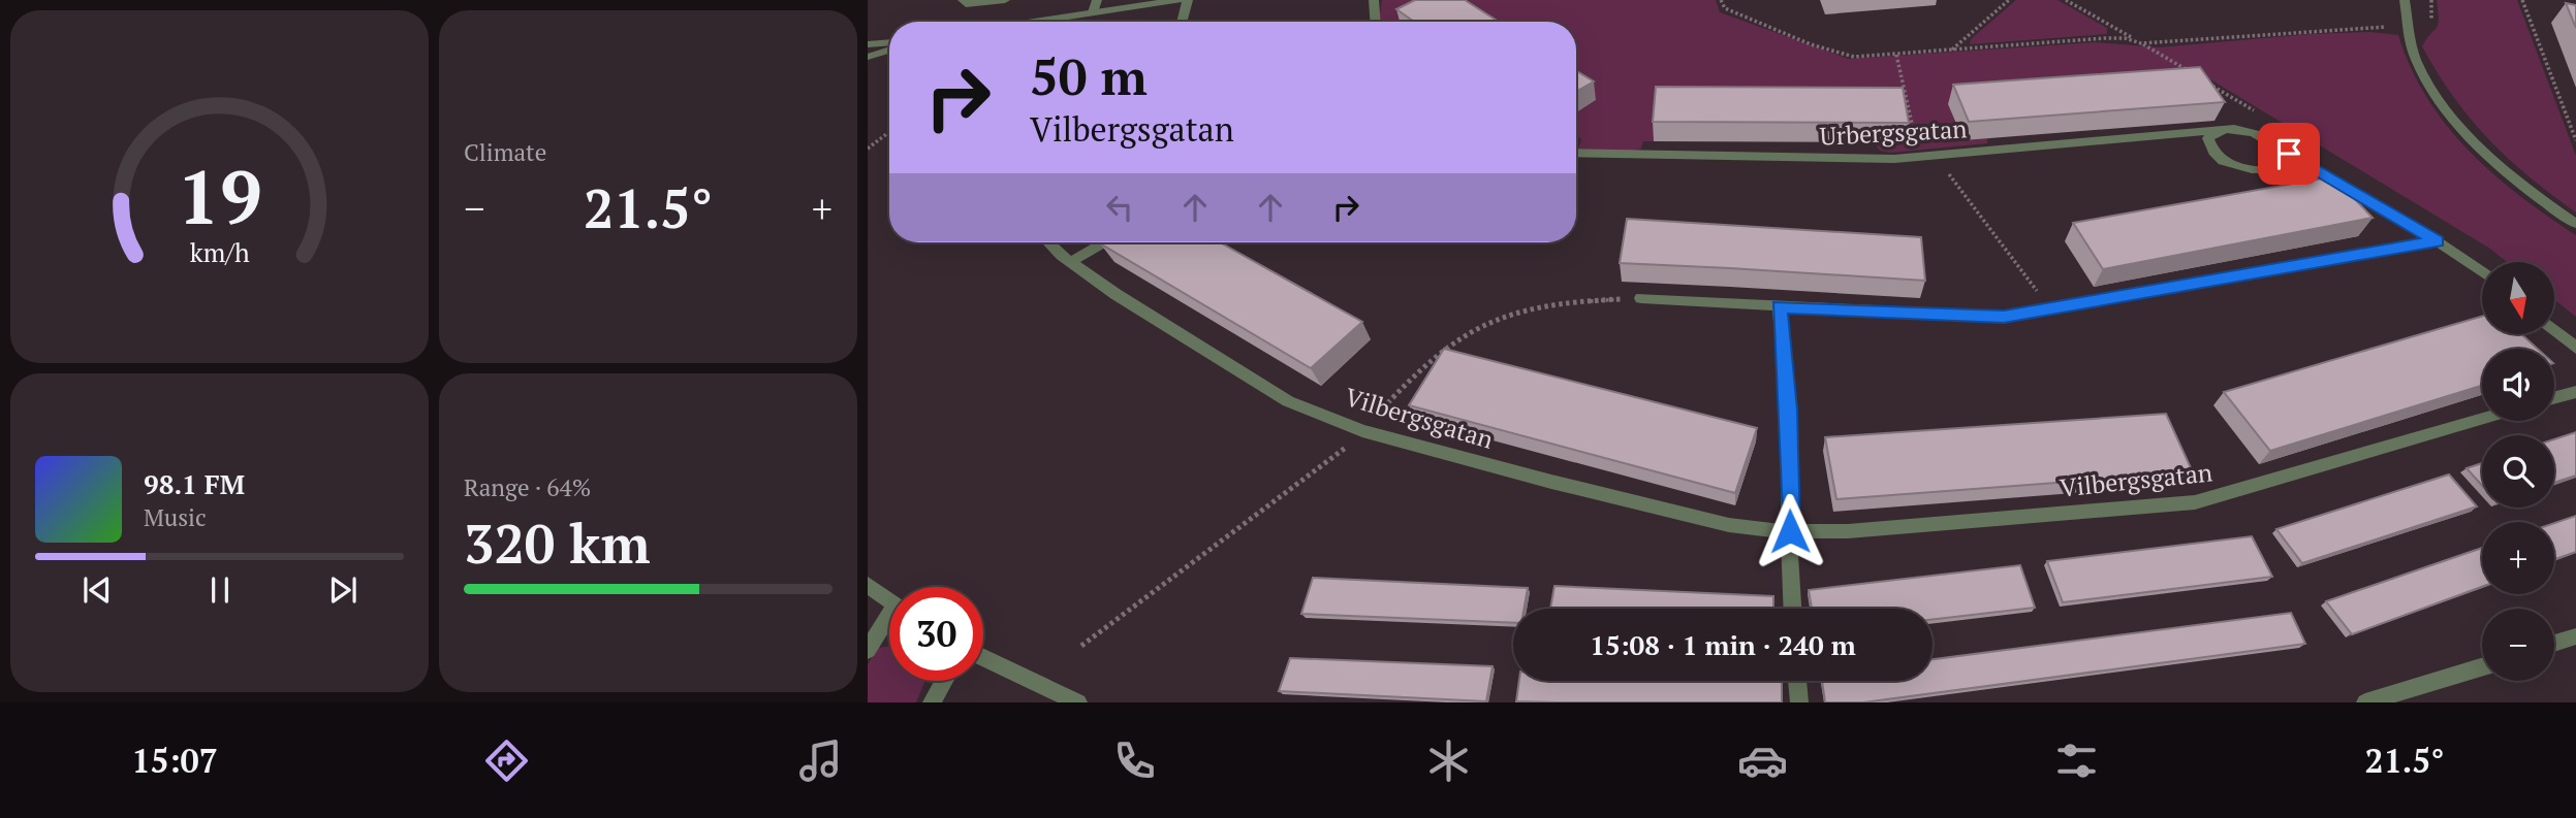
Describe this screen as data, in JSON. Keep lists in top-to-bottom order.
{
  "streets": {
    "street": ["Urbergsgatan", "Vilbergsgatan"]
  },
  "north": "bottom",
  "page": {
    "tile": [
      "Climate",
      ["Range · 64%", "320 km"]
    ],
    "turn": ["50 m", "Vilbergsgatan"],
    "heat": ["−", "21.5°", "+"],
    "map_buttons": ["+", "−"],
    "song": ["98.1 FM", "Music"],
    "limit": "30",
    "trip": "15:08 · 1 min · 240 m",
    "tabs": ["15:07", "21.5°"],
    "gauge": ["19", "km/h"]
  }
}
